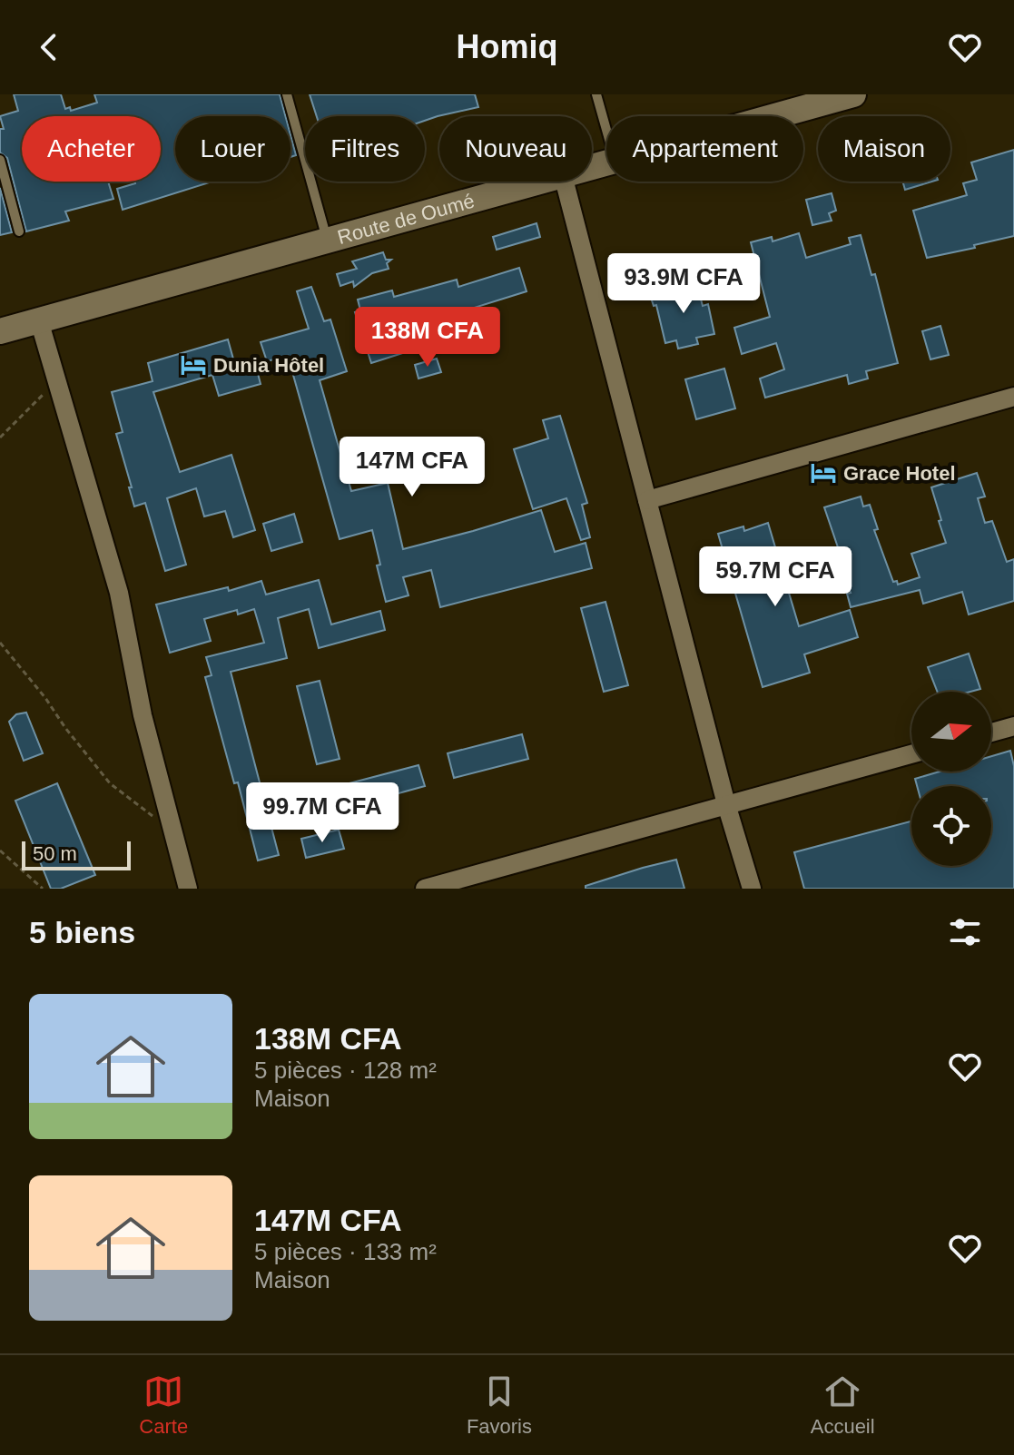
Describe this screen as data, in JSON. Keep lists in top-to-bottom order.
{
  "streets": {
    "street": ["Route de Oumé"]
  },
  "places": {
    "hotel": ["Dunia Hôtel", "Grace Hotel"]
  },
  "scale_bar": "50 m",
  "north": "right",
  "page": {
    "header": "Homiq",
    "chip": [
      "Acheter",
      "Louer",
      "Filtres",
      "Nouveau",
      "Appartement",
      "Maison"
    ],
    "price": [
      "93.9M CFA",
      "138M CFA",
      "147M CFA",
      "59.7M CFA",
      "99.7M CFA"
    ],
    "scale": "50 m",
    "heading": "5 biens",
    "list": [
      {
        "name": "138M CFA",
        "note": "5 pièces · 128 m² · Maison"
      },
      {
        "name": "147M CFA",
        "note": "5 pièces · 133 m² · Maison"
      }
    ],
    "tabs": ["Carte", "Favoris", "Accueil"]
  }
}
